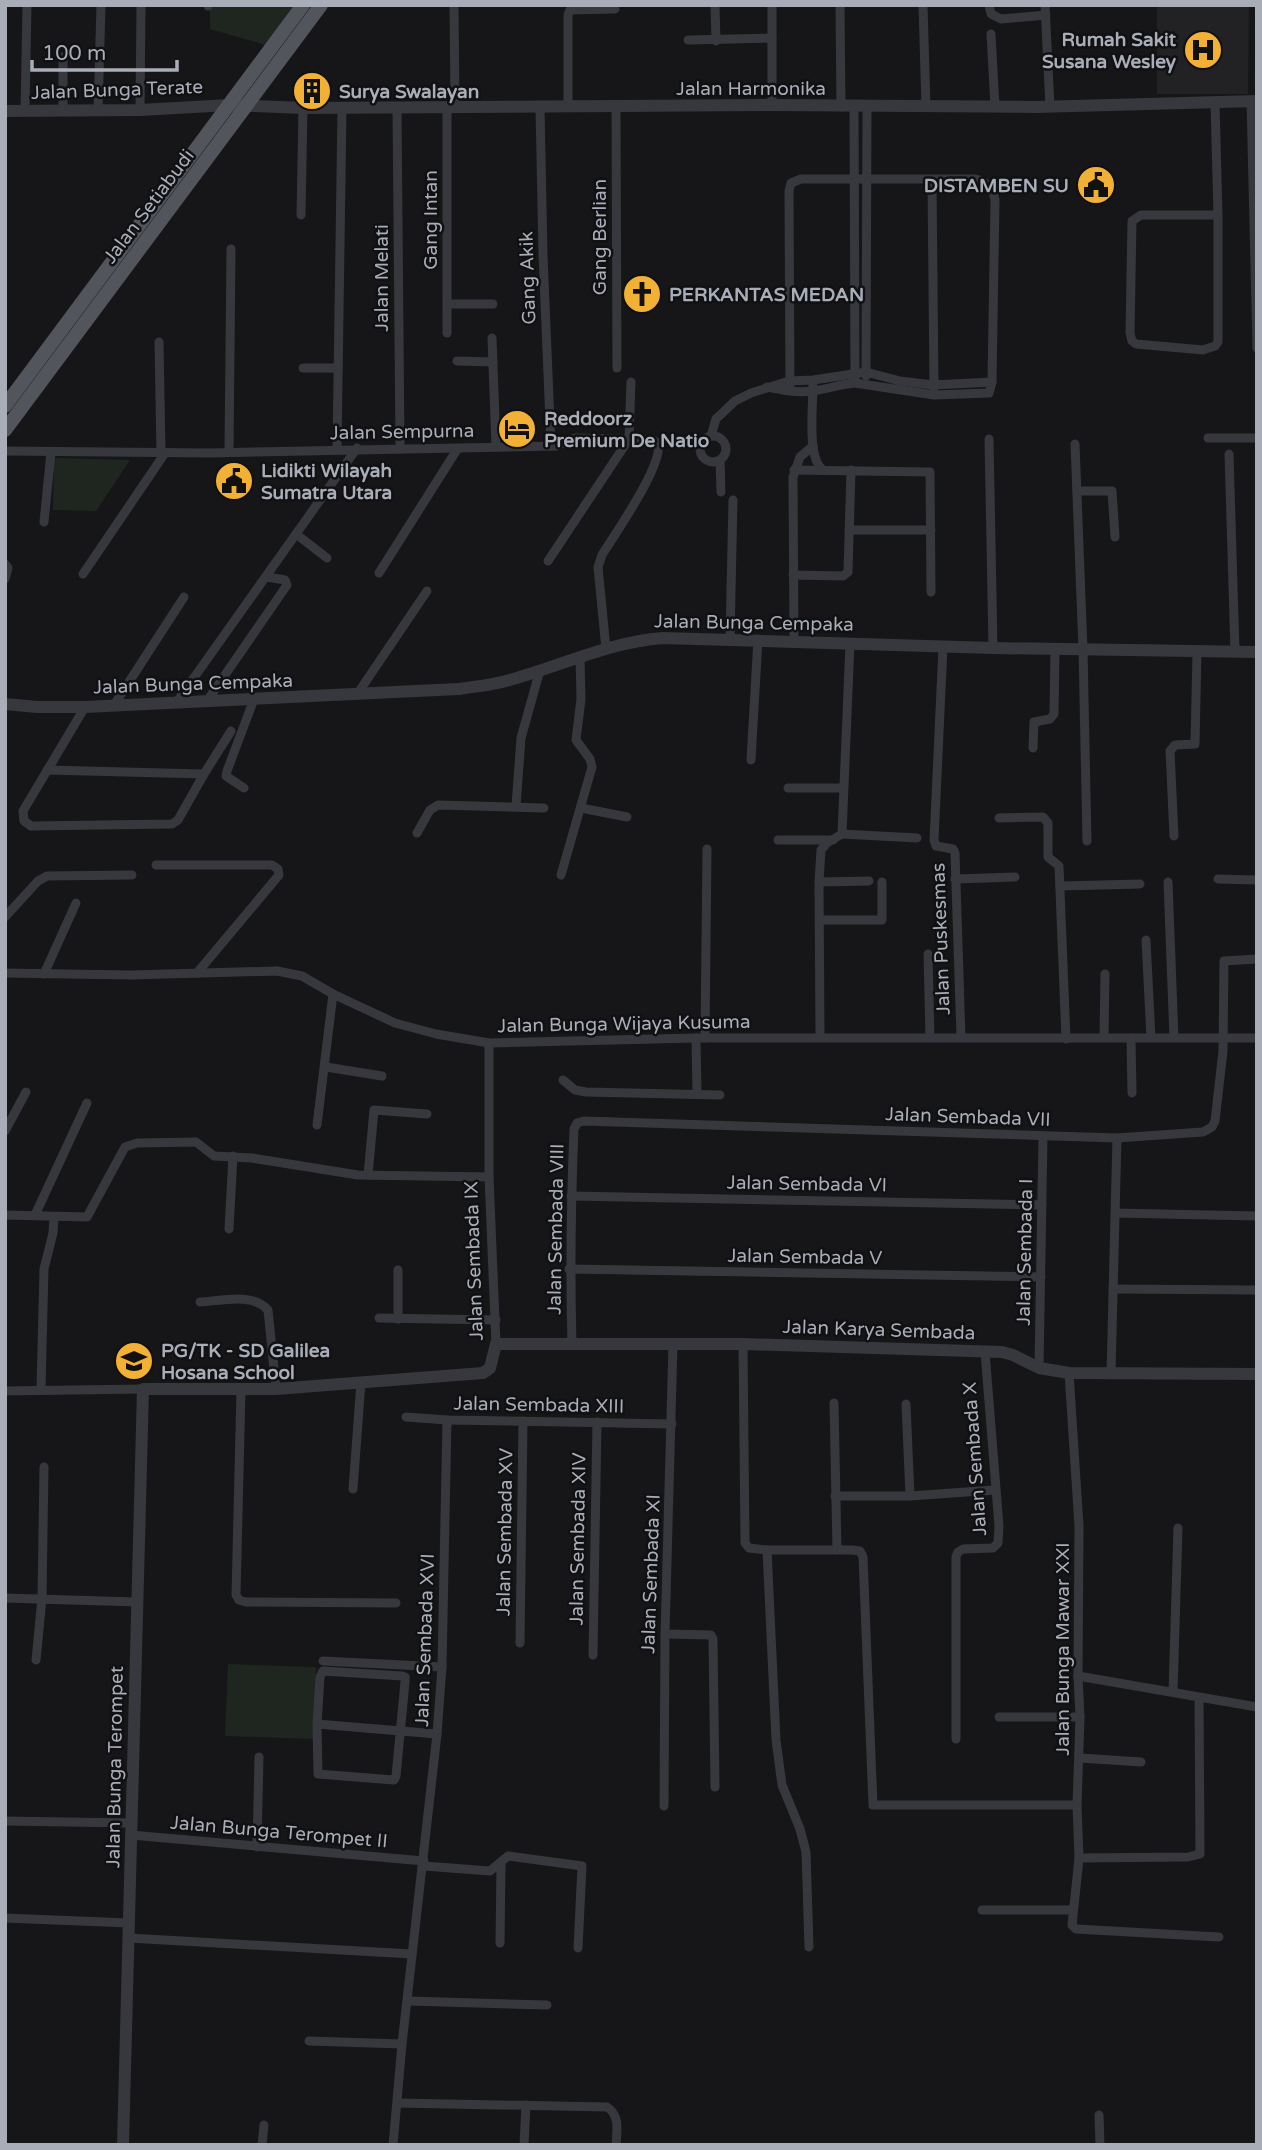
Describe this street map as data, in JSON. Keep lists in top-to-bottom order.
{
  "streets": {
    "main road": ["Jalan Setiabudi"],
    "street": [
      "Jalan Harmonika",
      "Jalan Bunga Terate",
      "Gang Intan",
      "Gang Berlian",
      "Jalan Melati",
      "Gang Akik",
      "Jalan Sempurna",
      "Jalan Bunga Cempaka",
      "Jalan Puskesmas",
      "Jalan Bunga Wijaya Kusuma",
      "Jalan Sembada VII",
      "Jalan Sembada VI",
      "Jalan Sembada VIII",
      "Jalan Sembada I",
      "Jalan Sembada V",
      "Jalan Sembada IX",
      "Jalan Karya Sembada",
      "Jalan Sembada XIII",
      "Jalan Sembada X",
      "Jalan Sembada XV",
      "Jalan Sembada XIV",
      "Jalan Sembada XI",
      "Jalan Sembada XVI",
      "Jalan Bunga Mawar XXI",
      "Jalan Bunga Terompet",
      "Jalan Bunga Terompet II"
    ]
  },
  "crossings": [
    ["Jalan Harmonika", "Jalan Bunga Terate"],
    ["Jalan Harmonika", "Jalan Setiabudi"],
    ["Jalan Harmonika", "Gang Intan"],
    ["Jalan Harmonika", "Gang Berlian"],
    ["Jalan Harmonika", "Jalan Melati"],
    ["Jalan Harmonika", "Gang Akik"],
    ["Jalan Bunga Terate", "Jalan Setiabudi"],
    ["Jalan Melati", "Jalan Sempurna"],
    ["Gang Akik", "Jalan Sempurna"],
    ["Jalan Sempurna", "Jalan Bunga Cempaka"],
    ["Jalan Bunga Cempaka", "Jalan Puskesmas"],
    ["Jalan Puskesmas", "Jalan Bunga Wijaya Kusuma"],
    ["Jalan Bunga Wijaya Kusuma", "Jalan Sembada VII"],
    ["Jalan Bunga Wijaya Kusuma", "Jalan Sembada IX"],
    ["Jalan Sembada VII", "Jalan Sembada VIII"],
    ["Jalan Sembada VII", "Jalan Sembada I"],
    ["Jalan Sembada VI", "Jalan Sembada VIII"],
    ["Jalan Sembada VI", "Jalan Sembada I"],
    ["Jalan Sembada VIII", "Jalan Sembada V"],
    ["Jalan Sembada VIII", "Jalan Karya Sembada"],
    ["Jalan Sembada I", "Jalan Sembada V"],
    ["Jalan Sembada I", "Jalan Karya Sembada"],
    ["Jalan Sembada IX", "Jalan Karya Sembada"],
    ["Jalan Sembada IX", "Jalan Bunga Terompet"],
    ["Jalan Karya Sembada", "Jalan Sembada X"],
    ["Jalan Karya Sembada", "Jalan Sembada XI"],
    ["Jalan Karya Sembada", "Jalan Bunga Mawar XXI"],
    ["Jalan Sembada XIII", "Jalan Sembada XV"],
    ["Jalan Sembada XIII", "Jalan Sembada XIV"],
    ["Jalan Sembada XIII", "Jalan Sembada XI"],
    ["Jalan Sembada XIII", "Jalan Sembada XVI"],
    ["Jalan Sembada XVI", "Jalan Bunga Terompet II"],
    ["Jalan Bunga Terompet", "Jalan Bunga Terompet II"]
  ],
  "places": {
    "hospital": ["Rumah Sakit Susana Wesley"],
    "building": ["Surya Swalayan"],
    "public building": ["DISTAMBEN SU", "Lidikti Wilayah Sumatra Utara"],
    "church": ["PERKANTAS MEDAN"],
    "hotel": ["Reddoorz Premium De Natio"],
    "school or university": ["PG/TK - SD Galilea Hosana School"]
  },
  "scale_bar": "100 m"
}
